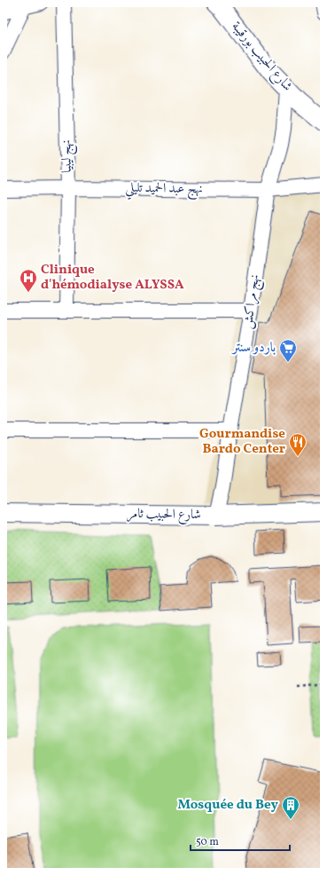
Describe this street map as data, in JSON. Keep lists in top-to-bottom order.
{
  "streets": {
    "street": [
      "شارع الحبيب بورقيبة",
      "نهج ليبيا",
      "نهج عبد الحميد تليلي",
      "نهج مراكش",
      "شارع الحبيب ثامر"
    ]
  },
  "crossings": [
    ["شارع الحبيب بورقيبة", "نهج مراكش"],
    ["نهج ليبيا", "نهج عبد الحميد تليلي"],
    ["نهج عبد الحميد تليلي", "نهج مراكش"],
    ["نهج مراكش", "شارع الحبيب ثامر"]
  ],
  "places": {
    "hospital": ["Clinique d'hémodialyse ALYSSA"],
    "supermarket": ["باردو سنتر"],
    "restaurant": ["Gourmandise Bardo Center"],
    "building": ["Mosquée du Bey"]
  },
  "scale_bar": "50 m"
}
